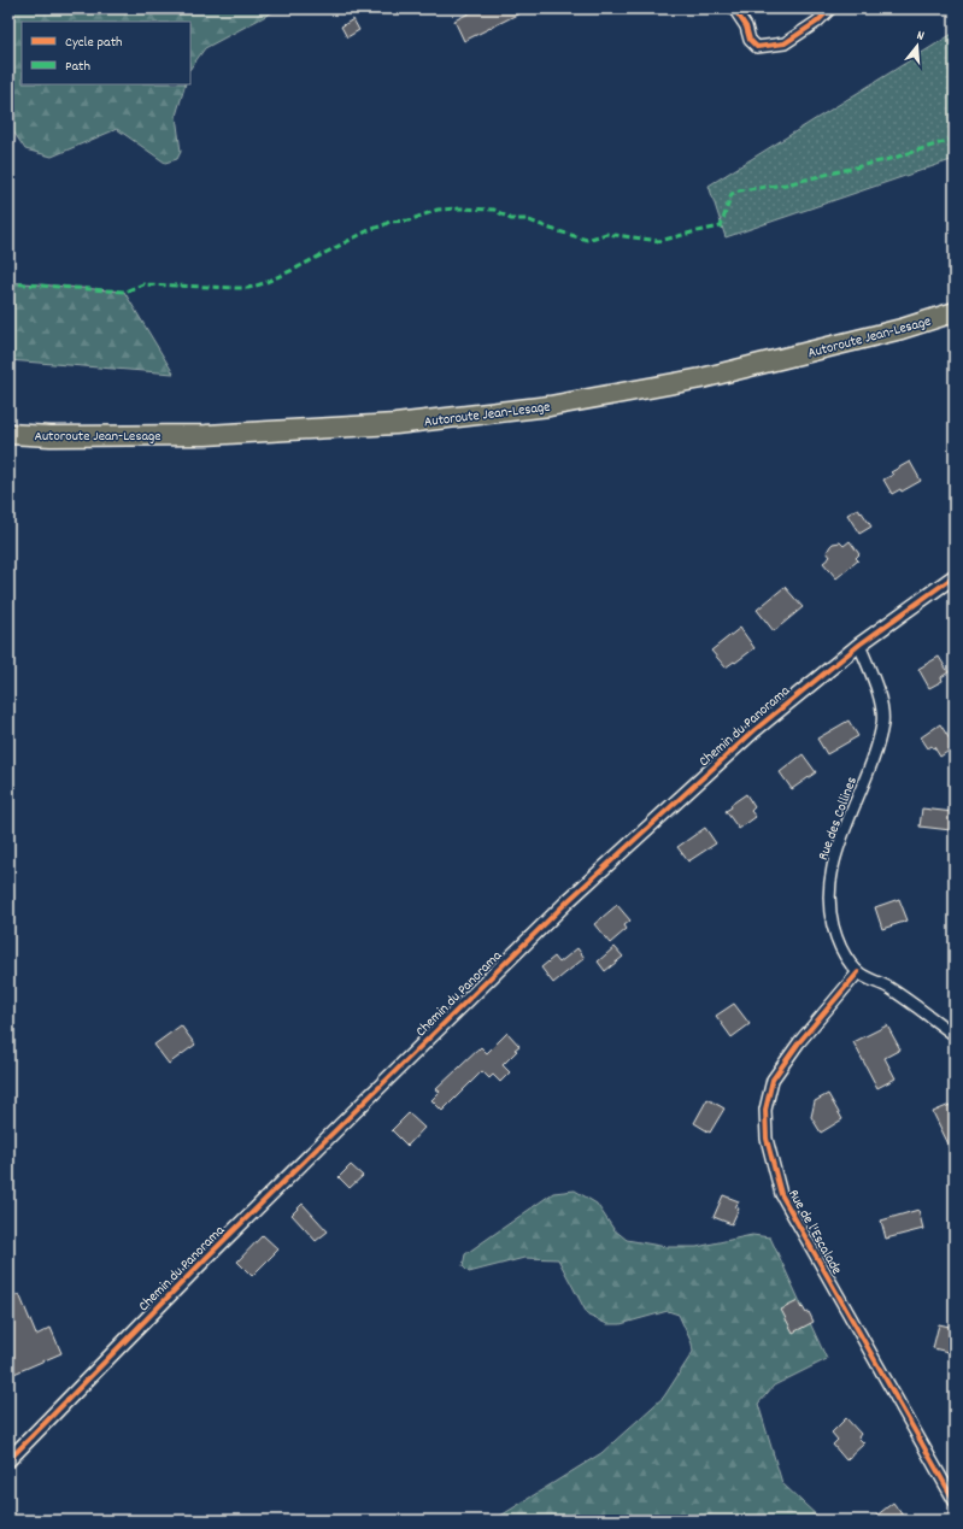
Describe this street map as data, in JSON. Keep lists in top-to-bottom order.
{
  "streets": {
    "highway": ["Autoroute Jean-Lesage"],
    "street": ["Chemin du Panorama", "Rue des Collines", "Rue de l'Escalade"]
  },
  "crossings": [
    ["Chemin du Panorama", "Rue des Collines"],
    ["Rue des Collines", "Rue de l'Escalade"]
  ],
  "legend": ["Cycle path", "Path"],
  "north": "top"
}
